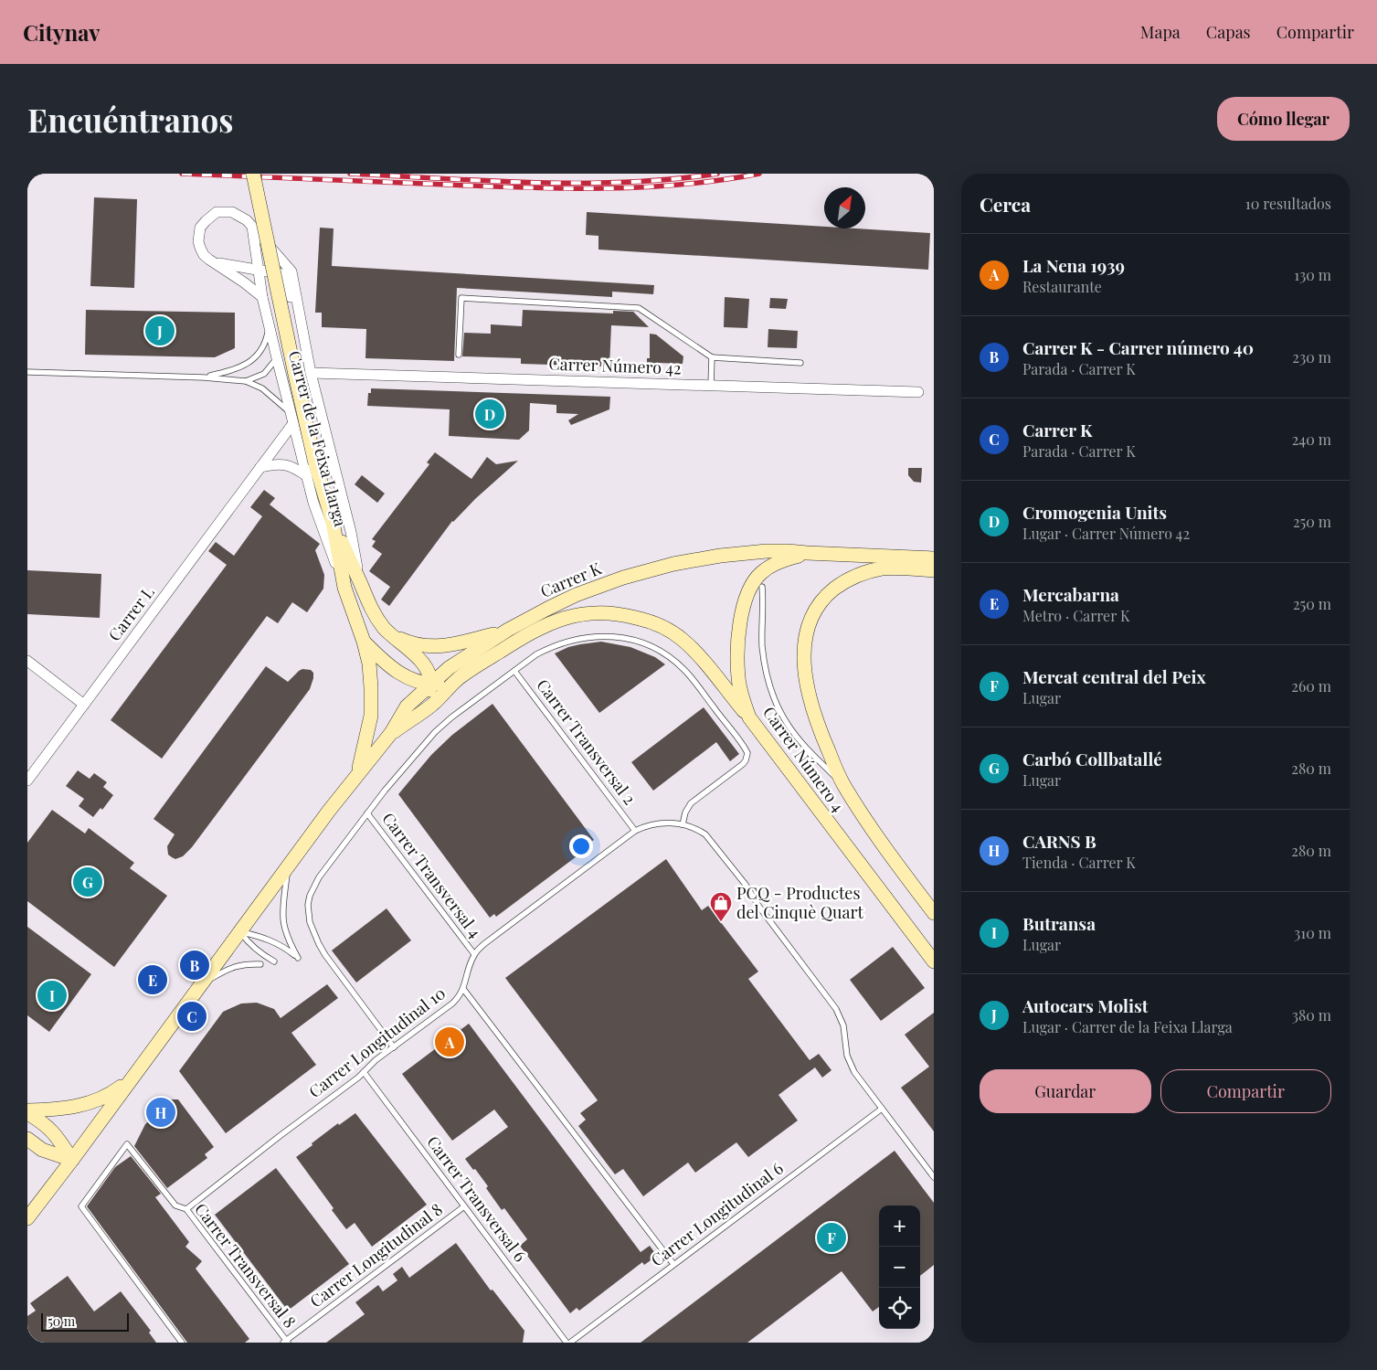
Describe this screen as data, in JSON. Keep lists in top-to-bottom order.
{
  "streets": {
    "main road": ["Carrer de la Feixa Llarga", "Carrer K", "Carrer Número 4"],
    "street": ["Carrer Número 42", "Carrer L"],
    "lane": [
      "Carrer Transversal 2",
      "Carrer Transversal 4",
      "Carrer Longitudinal 10",
      "Carrer Transversal 6",
      "Carrer Longitudinal 6",
      "Carrer Longitudinal 8",
      "Carrer Transversal 8"
    ]
  },
  "crossings": [
    ["Carrer Número 42", "Carrer de la Feixa Llarga"],
    ["Carrer de la Feixa Llarga", "Carrer K"],
    ["Carrer de la Feixa Llarga", "Carrer L"],
    ["Carrer K", "Carrer Número 4"],
    ["Carrer Transversal 4", "Carrer Longitudinal 10"],
    ["Carrer Longitudinal 10", "Carrer Transversal 6"],
    ["Carrer Longitudinal 10", "Carrer Transversal 8"],
    ["Carrer Transversal 6", "Carrer Longitudinal 8"],
    ["Carrer Longitudinal 8", "Carrer Transversal 8"]
  ],
  "places": {
    "shop": ["PCQ - Productes del Cinquè Quart"]
  },
  "scale_bar": "50 m",
  "north": "top right",
  "page": {
    "header": "Citynav",
    "nav": ["Mapa", "Capas", "Compartir"],
    "buttons": [
      "Cómo llegar",
      ["Guardar", "Compartir"]
    ],
    "title": "Encuéntranos",
    "heading": ["Cerca", "10 resultados"],
    "list": [
      {
        "mark": "A",
        "name": "La Nena 1939",
        "note": "Restaurante",
        "value": "130 m"
      },
      {
        "mark": "B",
        "name": "Carrer K - Carrer número 40",
        "note": "Parada · Carrer K",
        "value": "230 m"
      },
      {
        "mark": "C",
        "name": "Carrer K",
        "note": "Parada · Carrer K",
        "value": "240 m"
      },
      {
        "mark": "D",
        "name": "Cromogenia Units",
        "note": "Lugar · Carrer Número 42",
        "value": "250 m"
      },
      {
        "mark": "E",
        "name": "Mercabarna",
        "note": "Metro · Carrer K",
        "value": "250 m"
      },
      {
        "mark": "F",
        "name": "Mercat central del Peix",
        "note": "Lugar",
        "value": "260 m"
      },
      {
        "mark": "G",
        "name": "Carbó Collbatallé",
        "note": "Lugar",
        "value": "280 m"
      },
      {
        "mark": "H",
        "name": "CARNS B",
        "note": "Tienda · Carrer K",
        "value": "280 m"
      },
      {
        "mark": "I",
        "name": "Butransa",
        "note": "Lugar",
        "value": "310 m"
      },
      {
        "mark": "J",
        "name": "Autocars Molist",
        "note": "Lugar · Carrer de la Feixa Llarga",
        "value": "380 m"
      }
    ],
    "pins": [
      "J",
      "D",
      "G",
      "B",
      "E",
      "I",
      "C",
      "A",
      "H",
      "F"
    ],
    "map_buttons": ["+", "−"],
    "scale": "50 m"
  }
}
